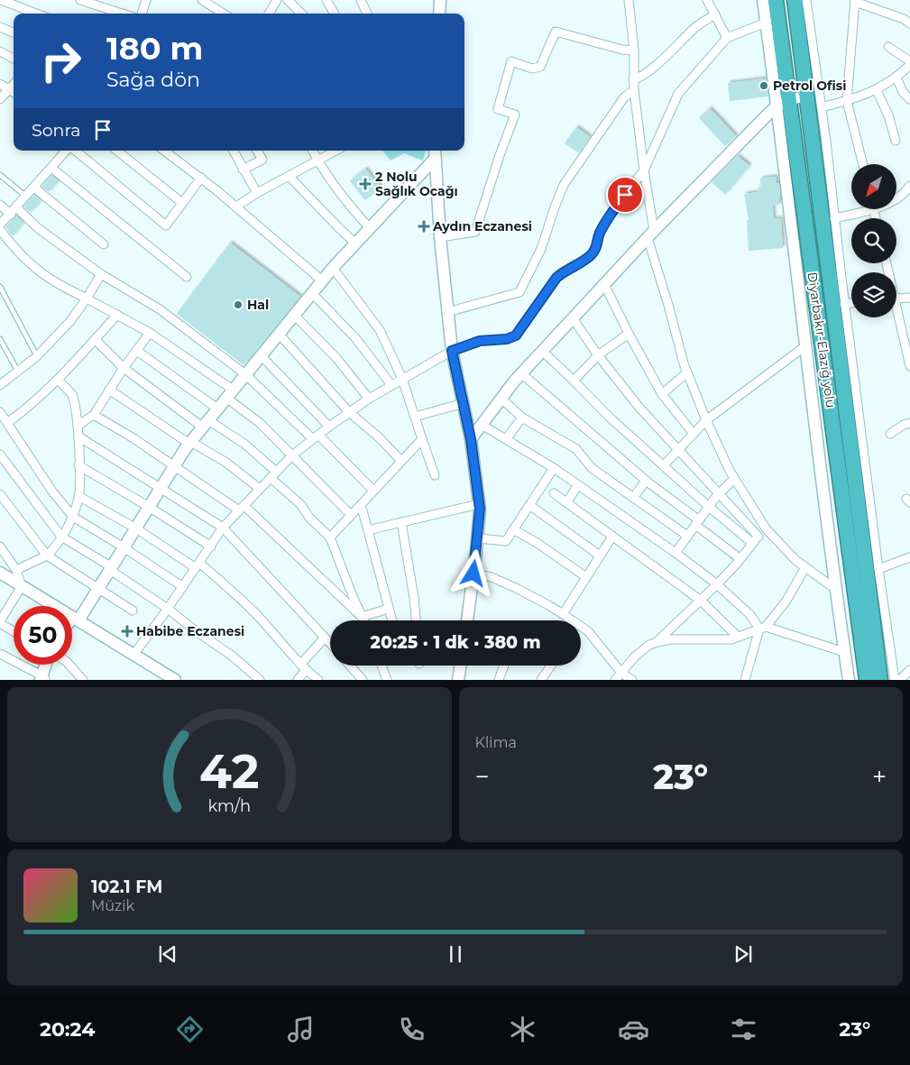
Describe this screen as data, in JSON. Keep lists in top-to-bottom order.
{
  "streets": {
    "highway": ["Diyarbakır-Elazığ yolu"]
  },
  "places": {
    "other": ["Petrol Ofisi", "Hal"],
    "health": ["2 Nolu Sağlık Ocağı", "Aydın Eczanesi", "Habibe Eczanesi"]
  },
  "north": "bottom left",
  "page": {
    "turn": ["180 m", "Sağa dön"],
    "then": "Sonra",
    "limit": "50",
    "trip": "20:25 · 1 dk · 380 m",
    "tile": "Klima",
    "heat": ["−", "23°", "+"],
    "song": ["102.1 FM", "Müzik"],
    "tabs": ["20:24", "23°"],
    "gauge": ["42", "km/h"]
  }
}
